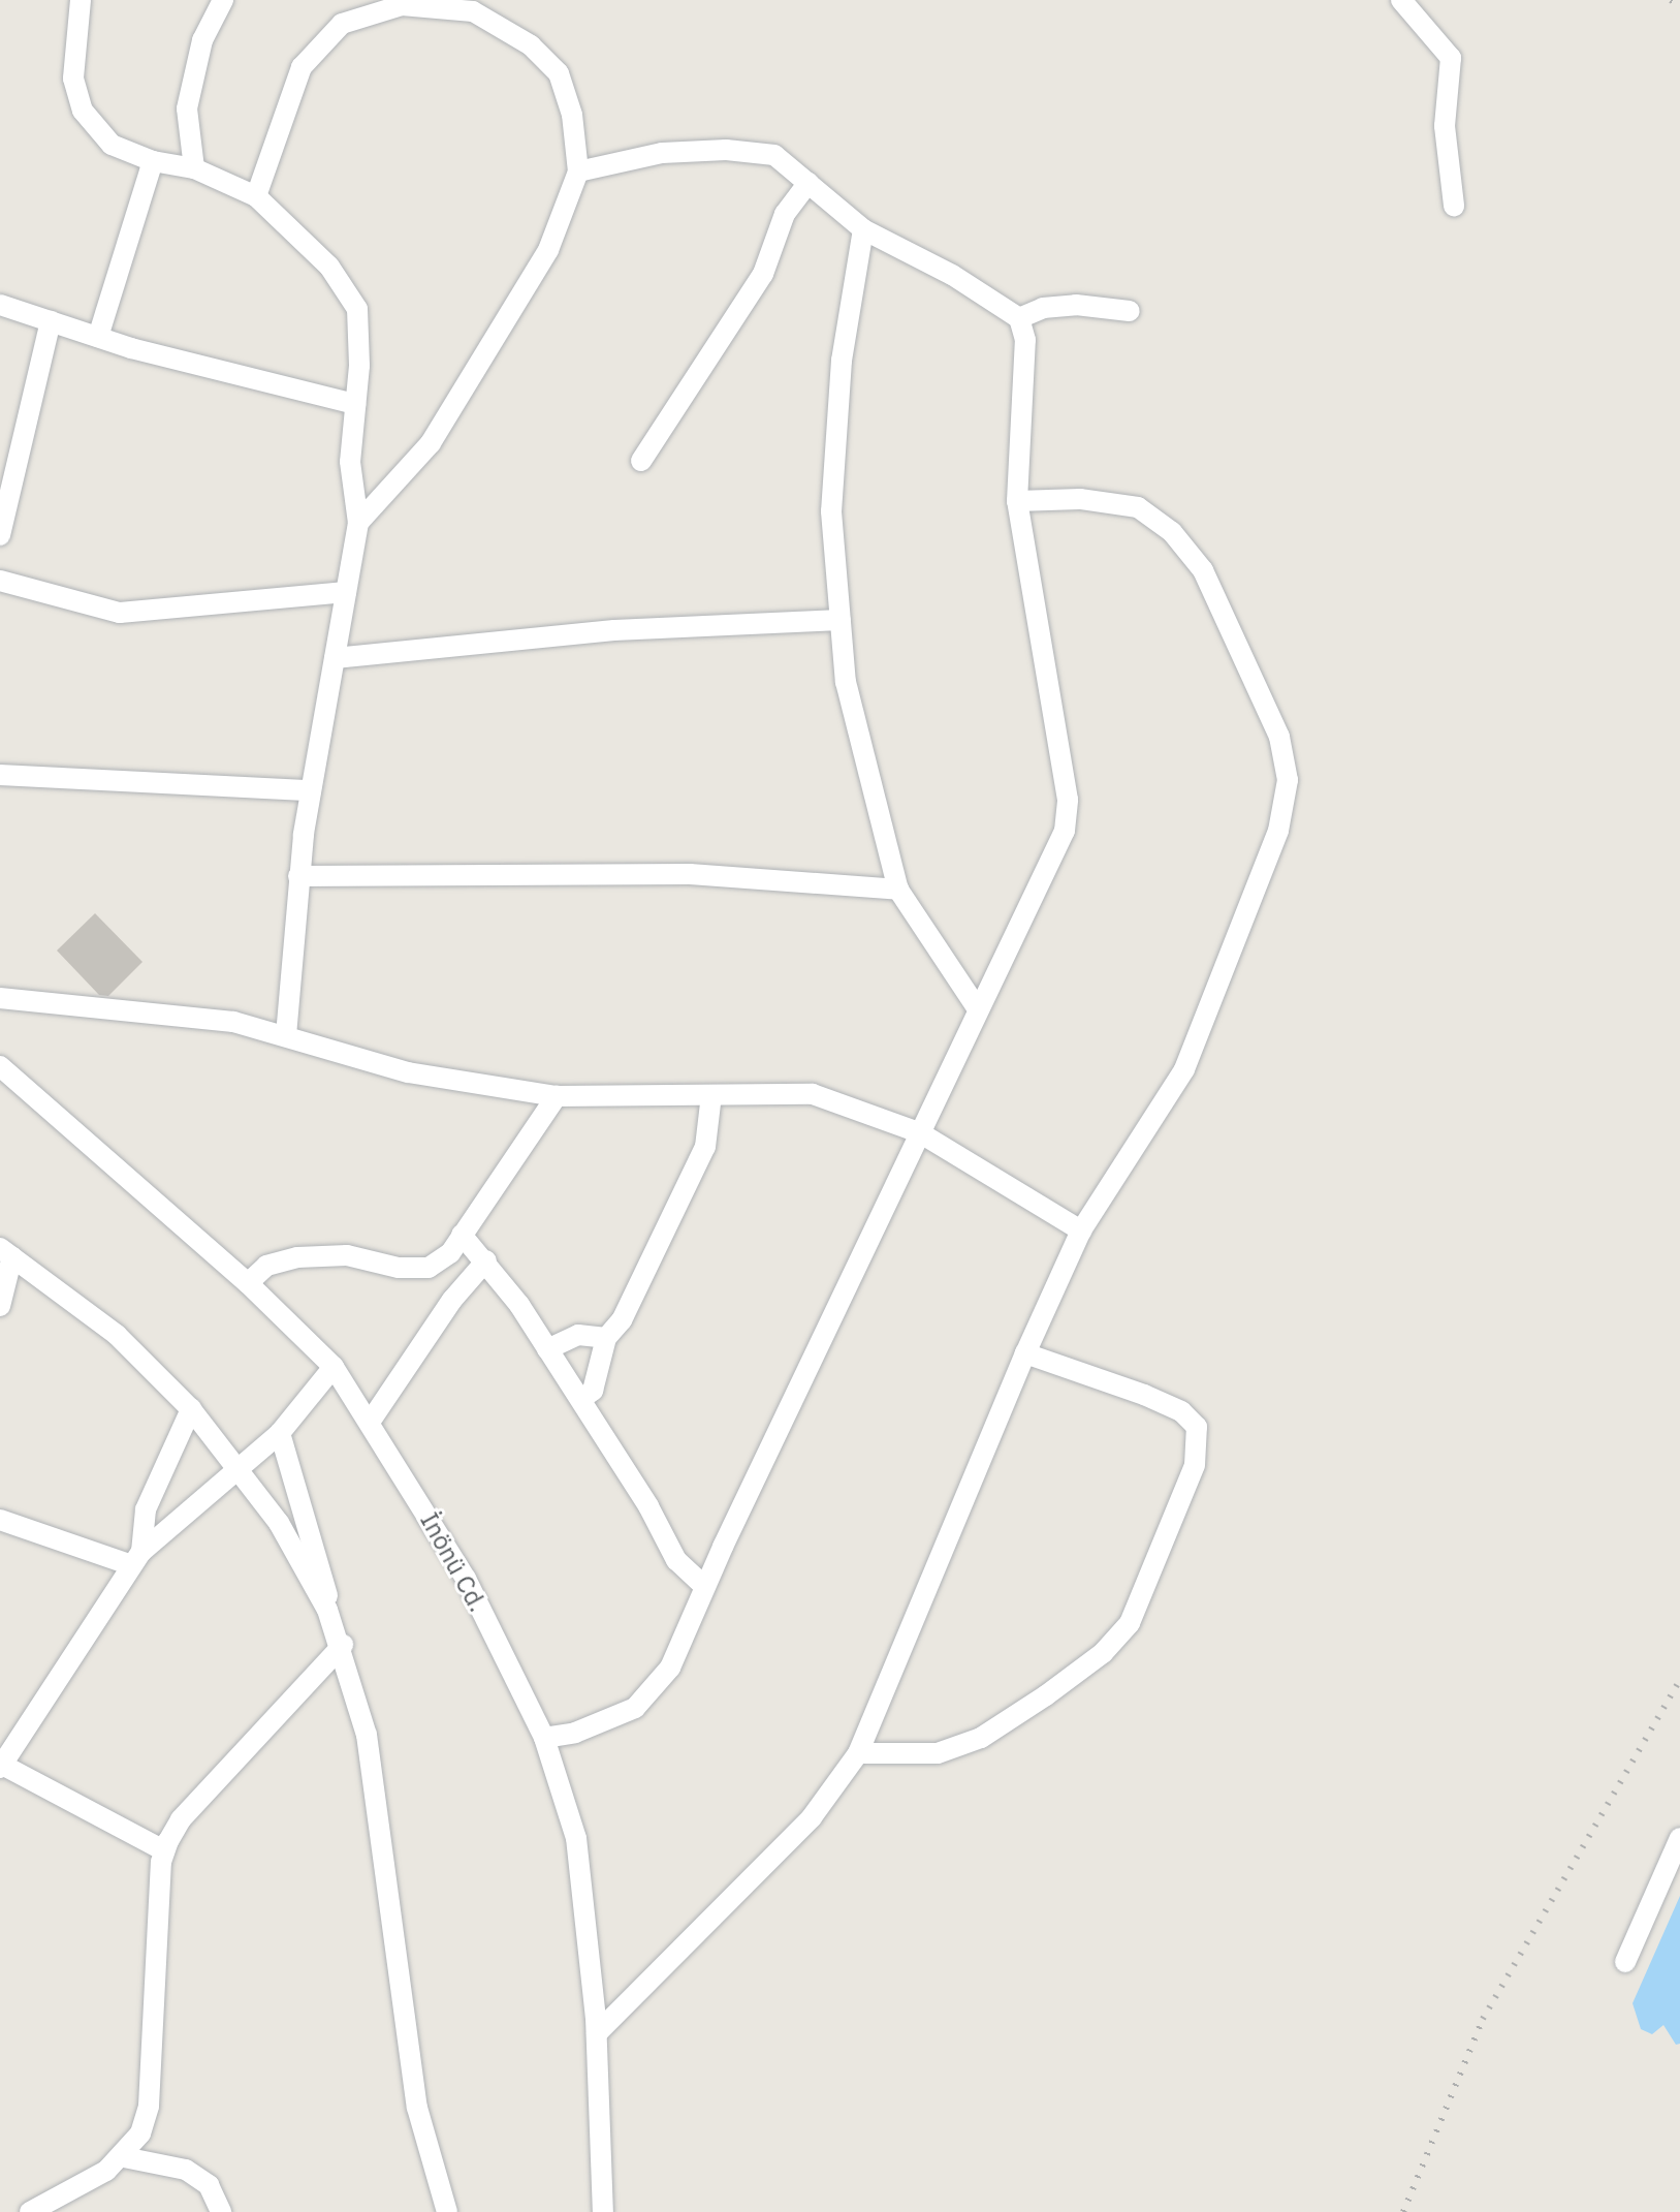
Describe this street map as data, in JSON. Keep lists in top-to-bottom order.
{
  "streets": {
    "street": ["İnönü Cd."]
  }
}
